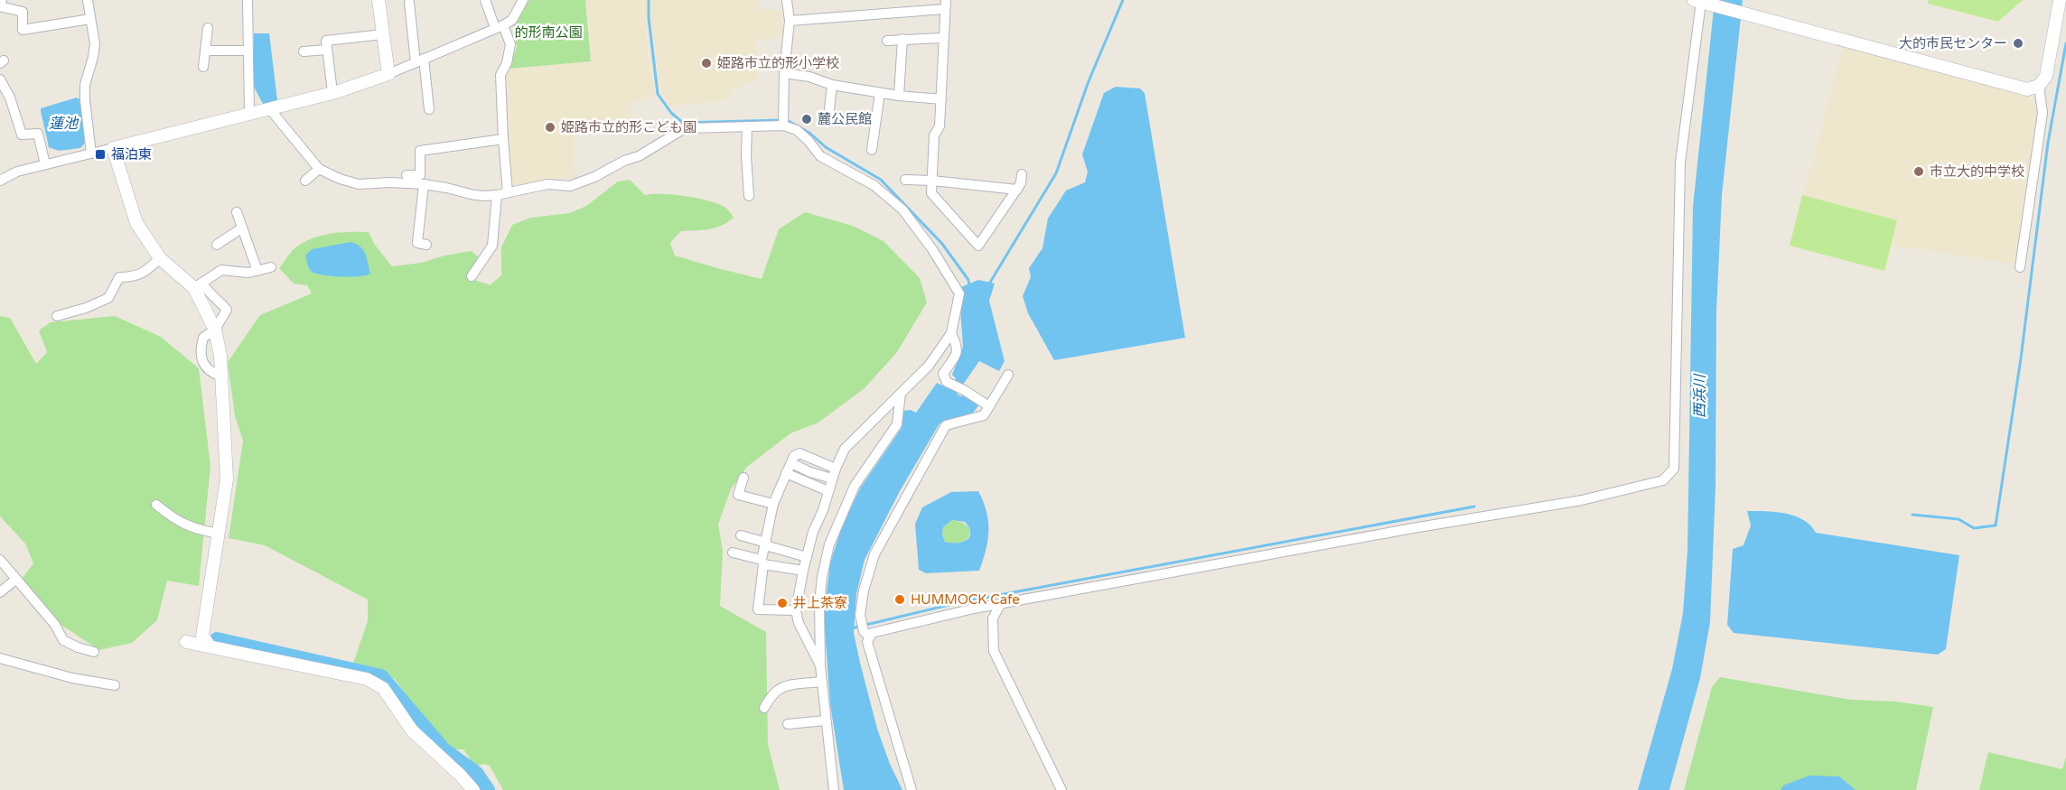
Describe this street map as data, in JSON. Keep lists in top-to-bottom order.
{
  "water": ["蓮池", "西浜川"],
  "parks": ["的形南公園"],
  "places": {
    "other": [
      "大的市民センター",
      "姫路市立的形小学校",
      "麓公民館",
      "姫路市立的形こども園",
      "市立大的中学校",
      "HUMMOCK Cafe",
      "井上茶寮"
    ],
    "transit": ["福泊東"]
  }
}
